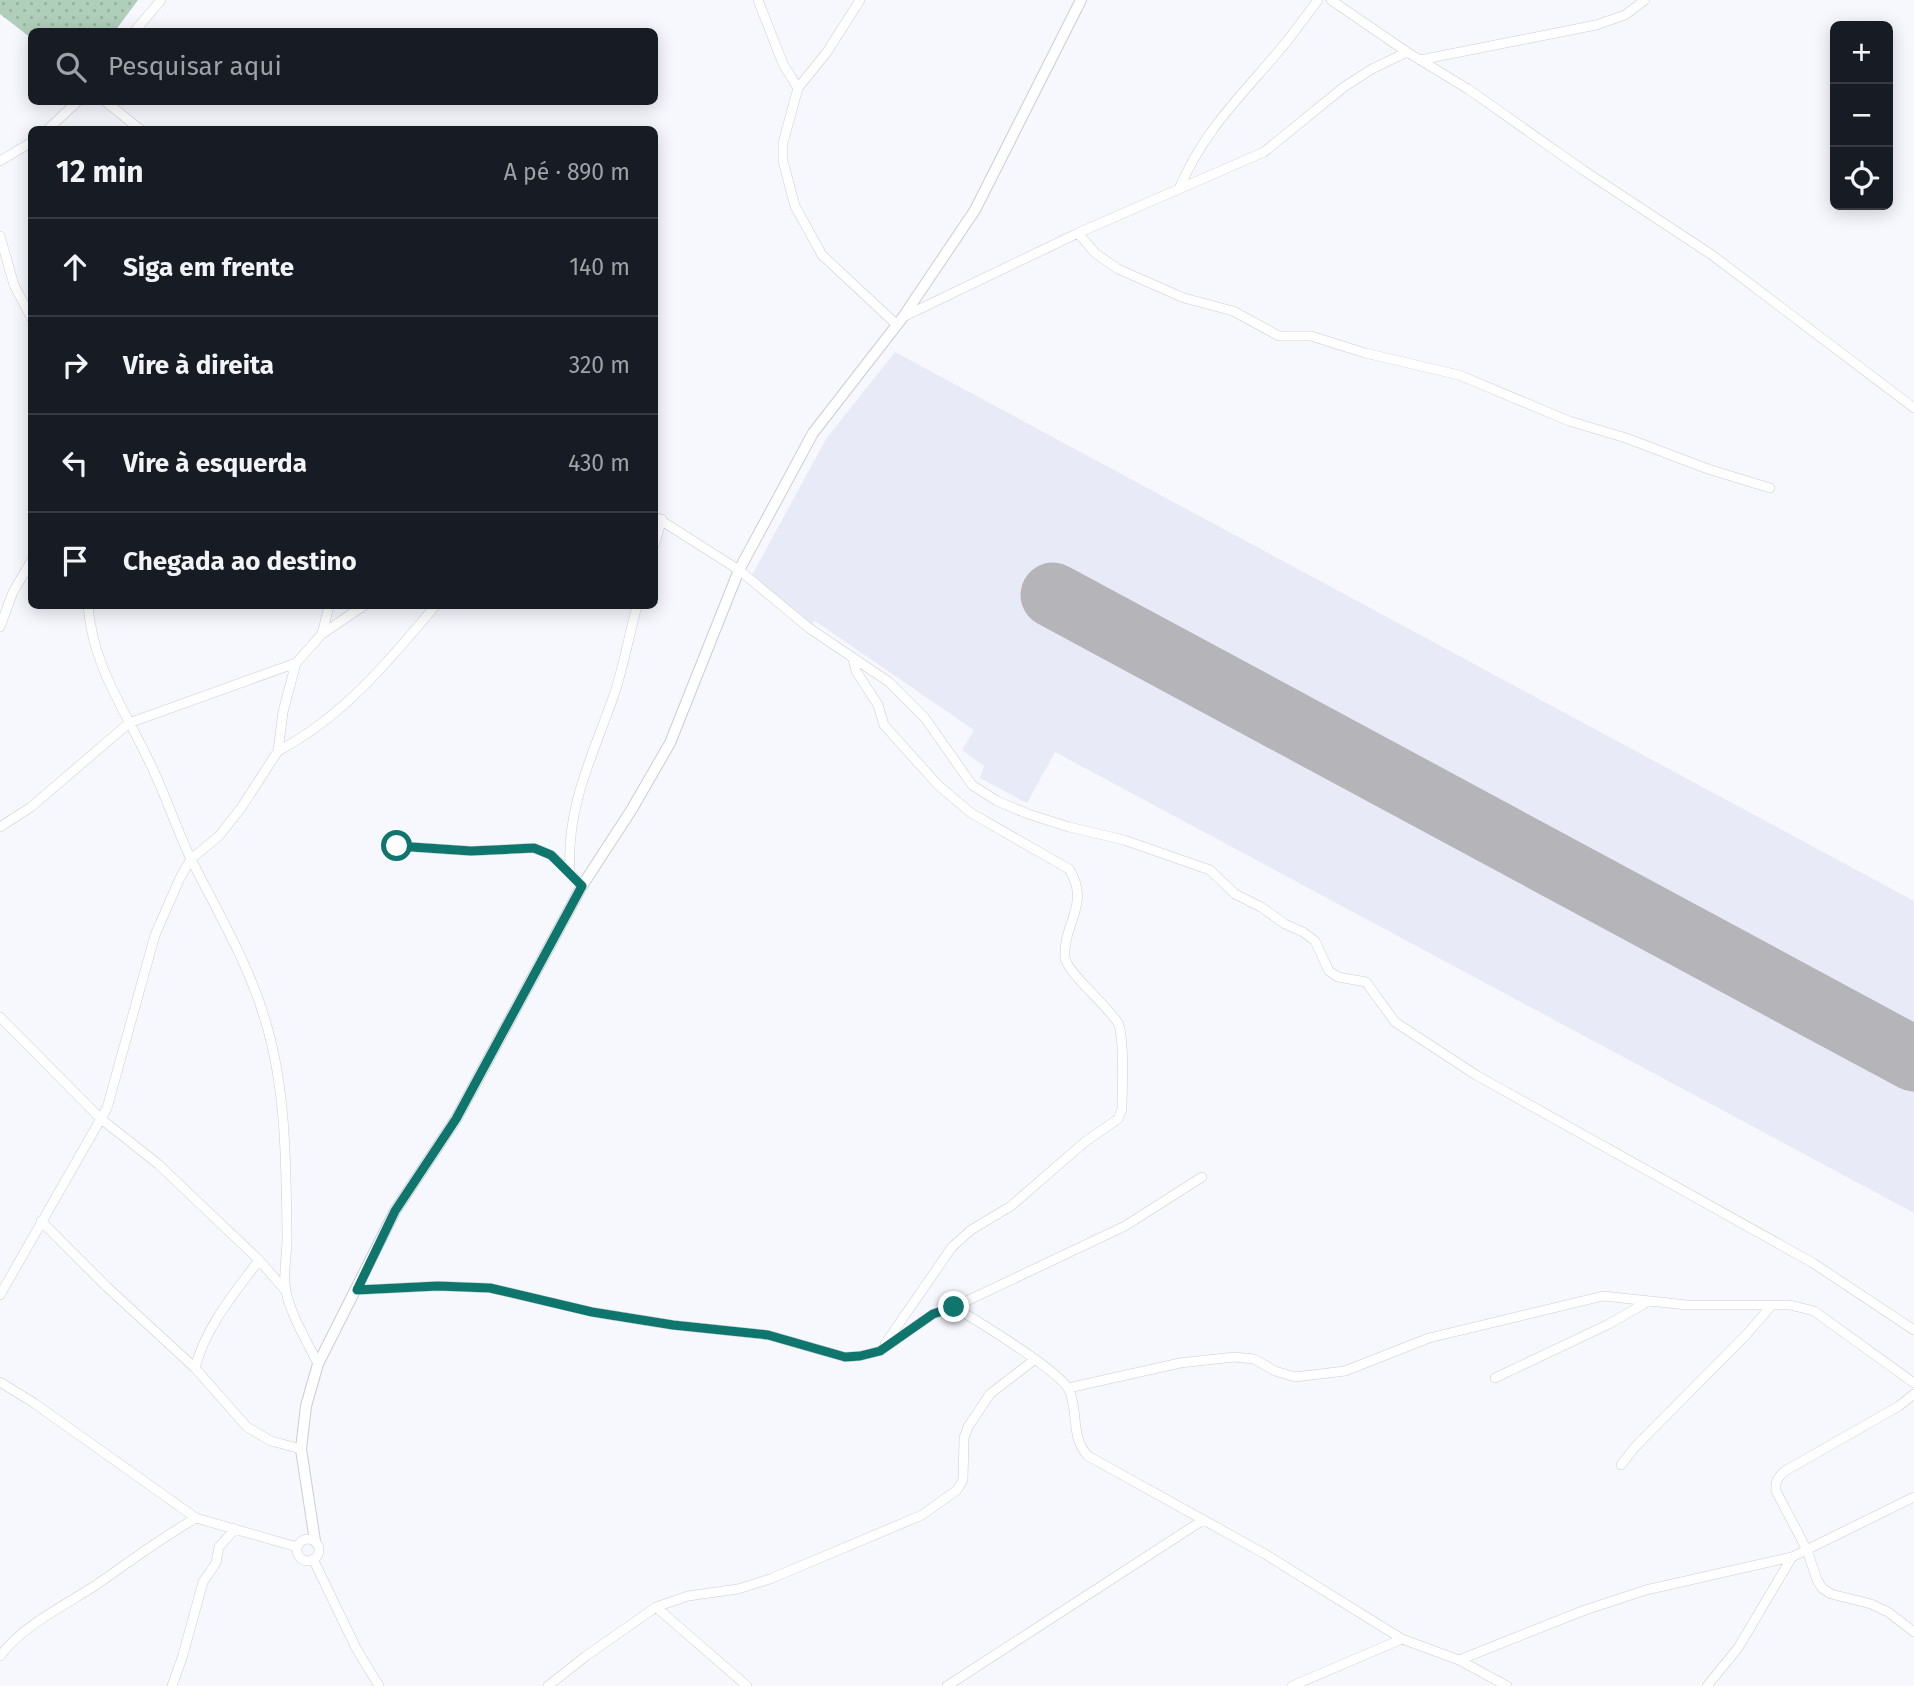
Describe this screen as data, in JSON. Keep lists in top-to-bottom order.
{
  "page": {
    "map_buttons": ["+", "−"],
    "search": "Pesquisar aqui",
    "heading": ["12 min", "A pé · 890 m"],
    "list": [
      ["Siga em frente", "140 m"],
      ["Vire à direita", "320 m"],
      ["Vire à esquerda", "430 m"],
      "Chegada ao destino"
    ]
  }
}
